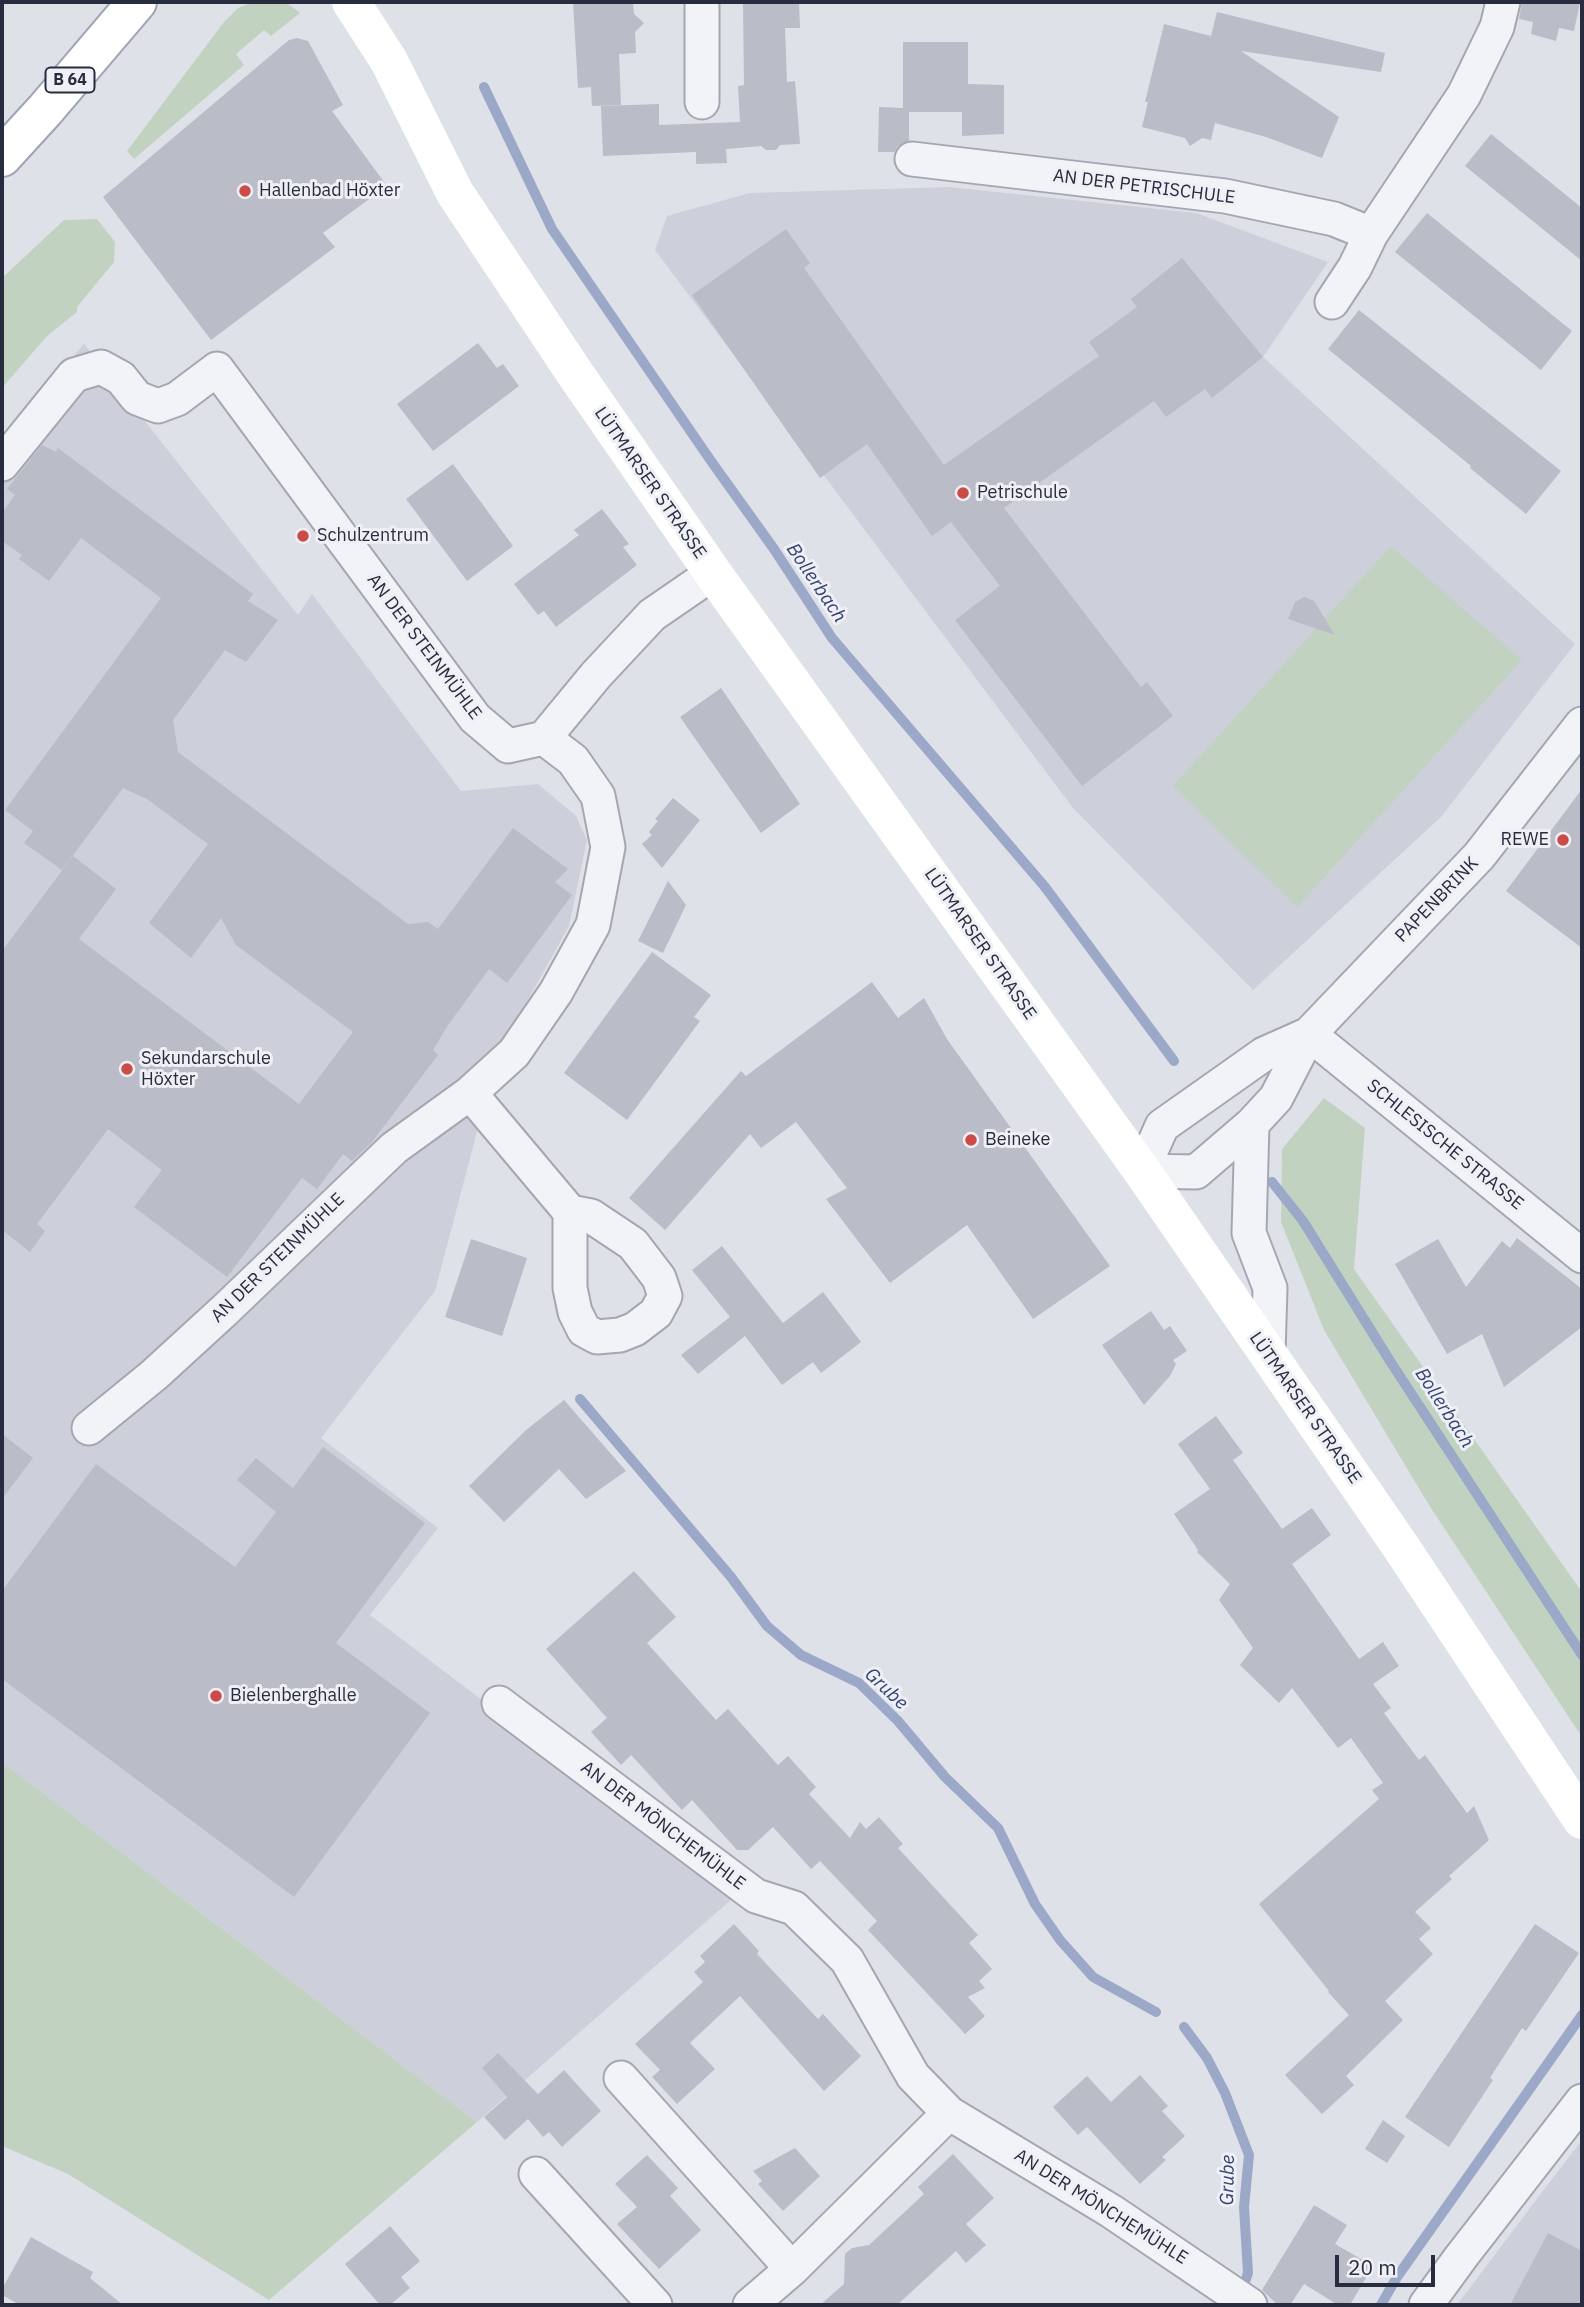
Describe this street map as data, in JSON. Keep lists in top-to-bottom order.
{
  "streets": {
    "main road": ["B 64", "LÜTMARSER STRASSE"],
    "street": [
      "AN DER PETRISCHULE",
      "AN DER STEINMÜHLE",
      "PAPENBRINK",
      "SCHLESISCHE STRASSE",
      "AN DER MÖNCHEMÜHLE"
    ]
  },
  "crossings": [
    ["LÜTMARSER STRASSE", "PAPENBRINK"],
    ["PAPENBRINK", "SCHLESISCHE STRASSE"]
  ],
  "water": ["Bollerbach", "Grube"],
  "places": [
    "Hallenbad Höxter",
    "Petrischule",
    "Schulzentrum",
    "REWE",
    "Sekundarschule Höxter",
    "Beineke",
    "Bielenberghalle"
  ],
  "scale_bar": "20 m"
}
